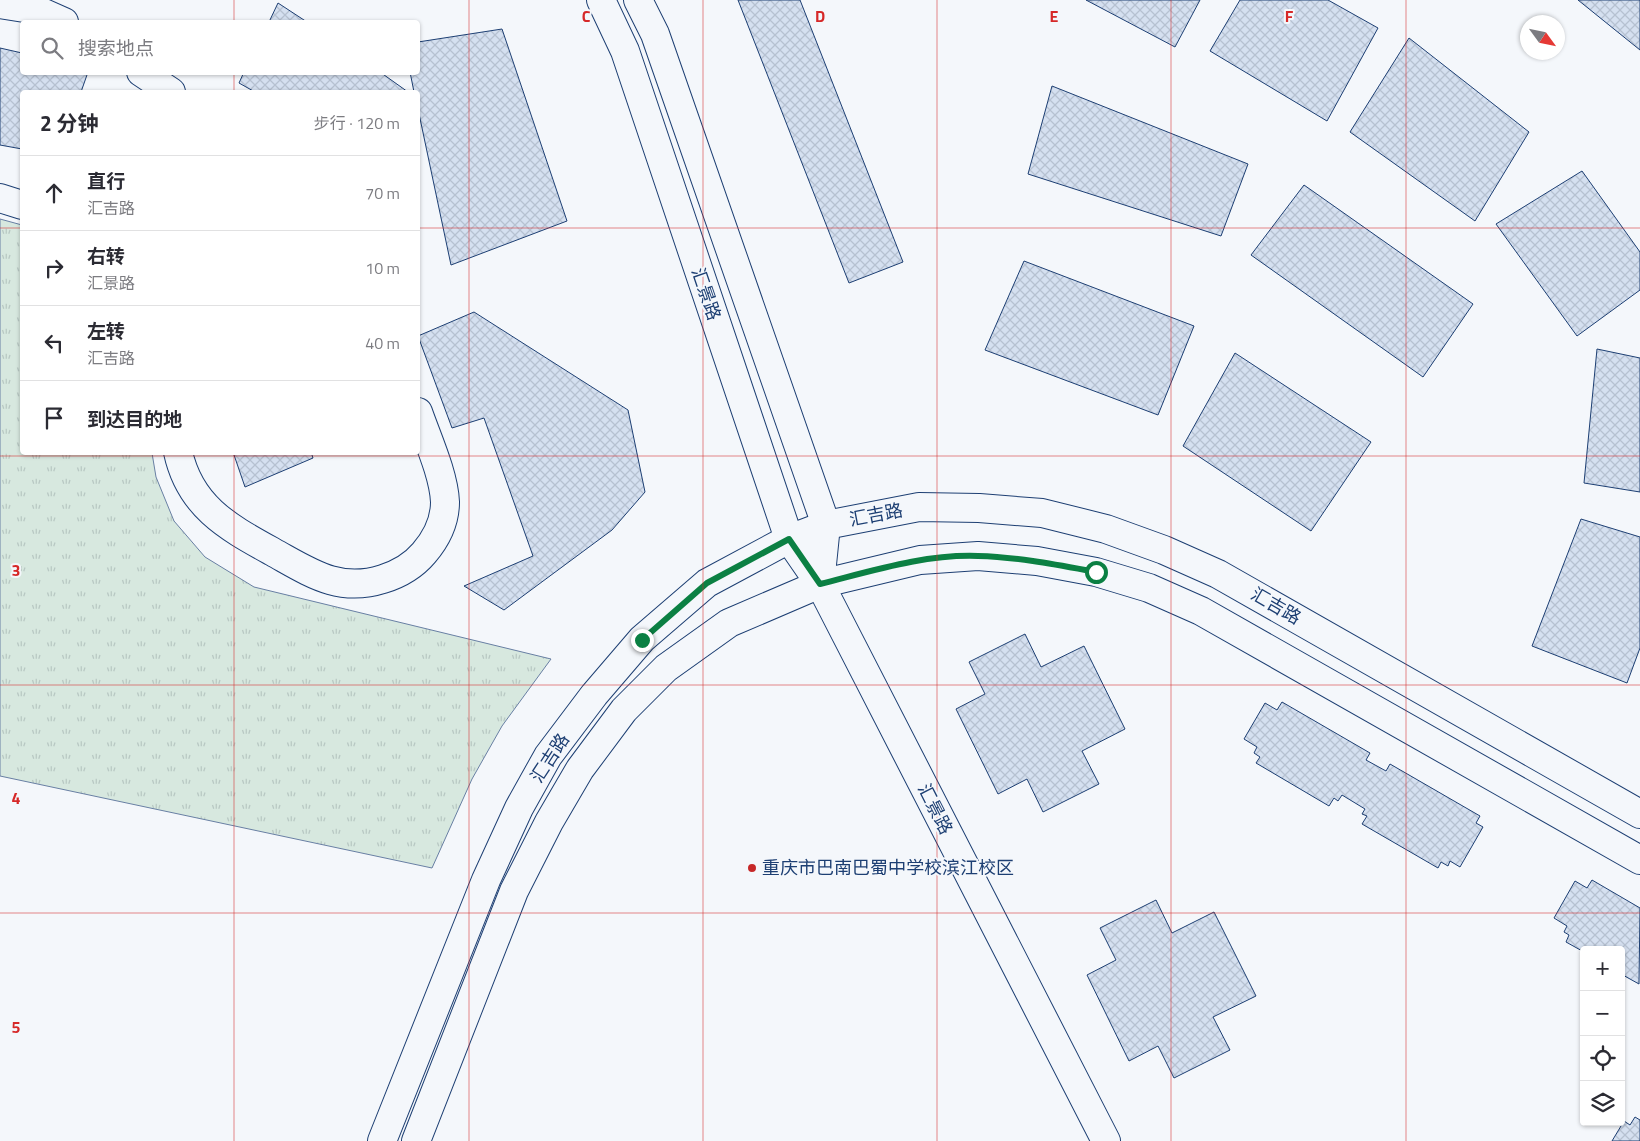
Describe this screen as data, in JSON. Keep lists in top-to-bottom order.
{
  "streets": {
    "street": ["汇景路", "汇吉路"]
  },
  "crossings": [
    ["汇景路", "汇吉路"]
  ],
  "places": ["重庆市巴南巴蜀中学校滨江校区"],
  "north": "bottom right",
  "page": {
    "search": "搜索地点",
    "heading": ["2 分钟", "步行 · 120 m"],
    "list": [
      ["直行", "汇吉路", "70 m"],
      ["右转", "汇景路", "10 m"],
      ["左转", "汇吉路", "40 m"],
      "到达目的地"
    ],
    "map_buttons": ["+", "−"]
  },
  "grid": {
    "columns": [
      "C",
      "D",
      "E",
      "F"
    ],
    "rows": ["3", "4", "5"]
  }
}
